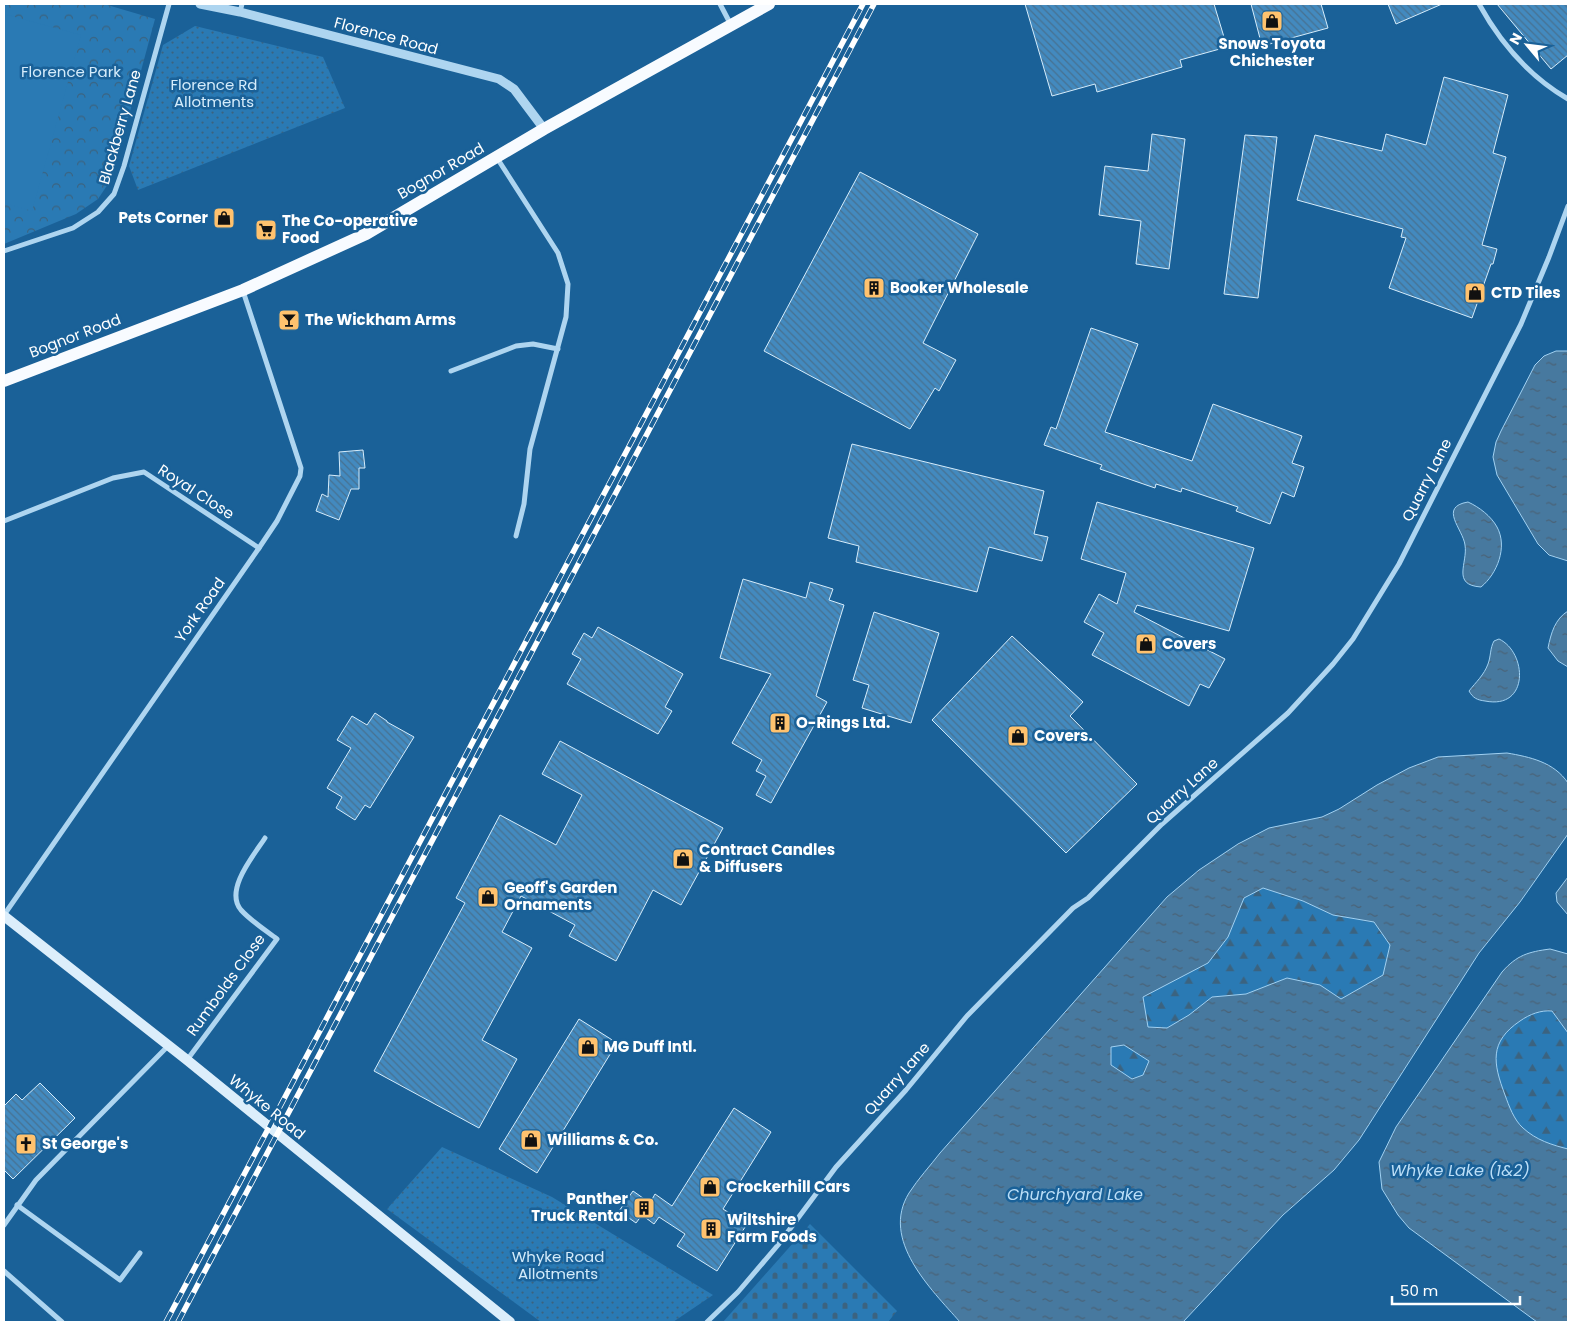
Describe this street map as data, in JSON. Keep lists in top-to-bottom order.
{
  "streets": {
    "main road": ["Bognor Road", "Whyke Road"],
    "street": [
      "Florence Road",
      "Blackberry Lane",
      "Quarry Lane",
      "Royal Close",
      "York Road",
      "Rumbolds Close"
    ]
  },
  "crossings": [
    ["Florence Road", "Bognor Road"],
    ["Bognor Road", "York Road"],
    ["Royal Close", "York Road"],
    ["York Road", "Whyke Road"],
    ["Rumbolds Close", "Whyke Road"]
  ],
  "water": ["Whyke Lake (1&2)", "Churchyard Lake"],
  "parks": ["Florence Park", "Florence Rd Allotments", "Whyke Road Allotments"],
  "places": {
    "shop": [
      "Snows Toyota Chichester",
      "Pets Corner",
      "CTD Tiles",
      "Covers",
      "Covers.",
      "Contract Candles & Diffusers",
      "Geoff's Garden Ornaments",
      "MG Duff Intl.",
      "Williams & Co.",
      "Crockerhill Cars"
    ],
    "supermarket": ["The Co-operative Food"],
    "building": [
      "Booker Wholesale",
      "O-Rings Ltd.",
      "Panther Truck Rental",
      "Wiltshire Farm Foods"
    ],
    "bar": ["The Wickham Arms"],
    "church": ["St George's"]
  },
  "scale_bar": "50 m",
  "north": "top left"
}
